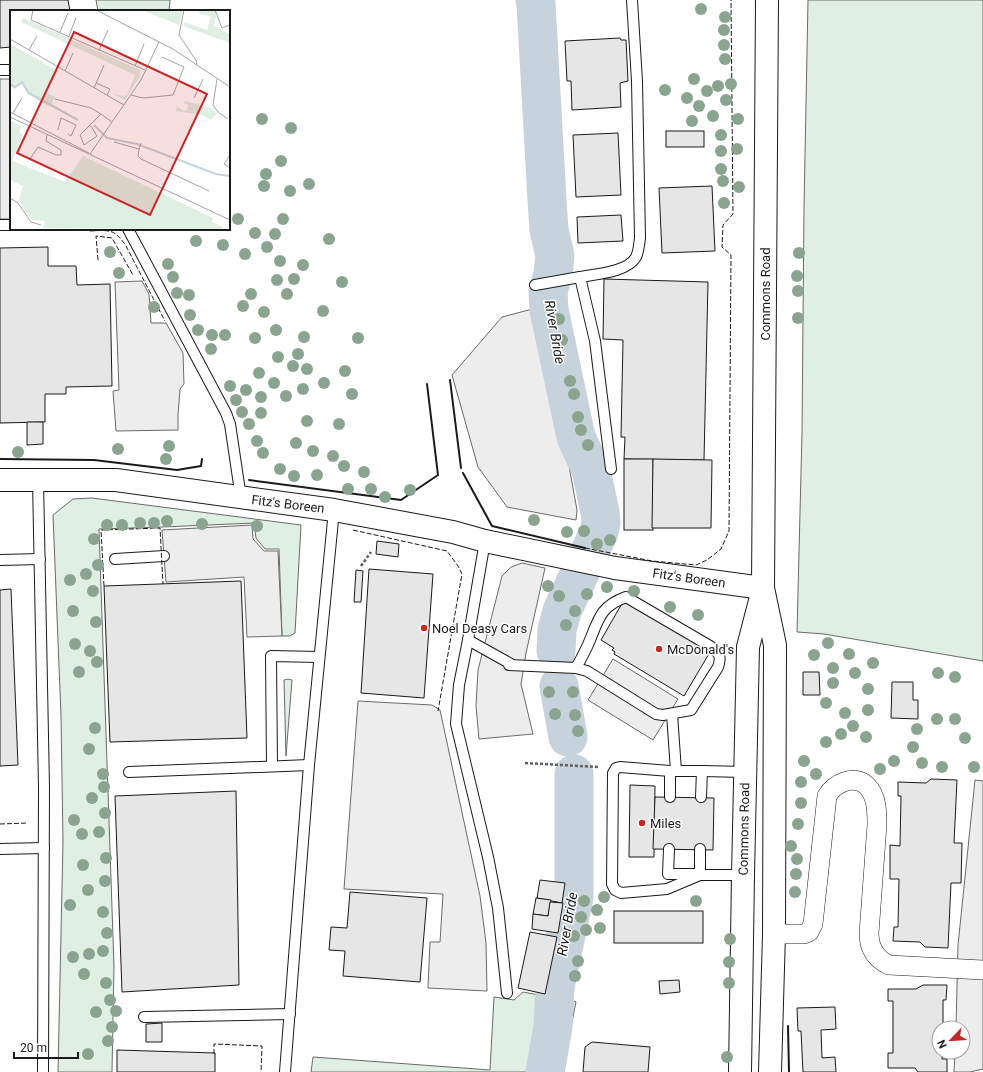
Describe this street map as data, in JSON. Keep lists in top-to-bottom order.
{
  "streets": {
    "main road": ["Commons Road", "Fitz's Boreen"]
  },
  "crossings": [
    ["Commons Road", "Fitz's Boreen"]
  ],
  "water": ["River Bride"],
  "places": ["Noel Deasy Cars", "McDonald's", "Miles"],
  "scale_bar": "20 m",
  "north": "bottom left"
}
